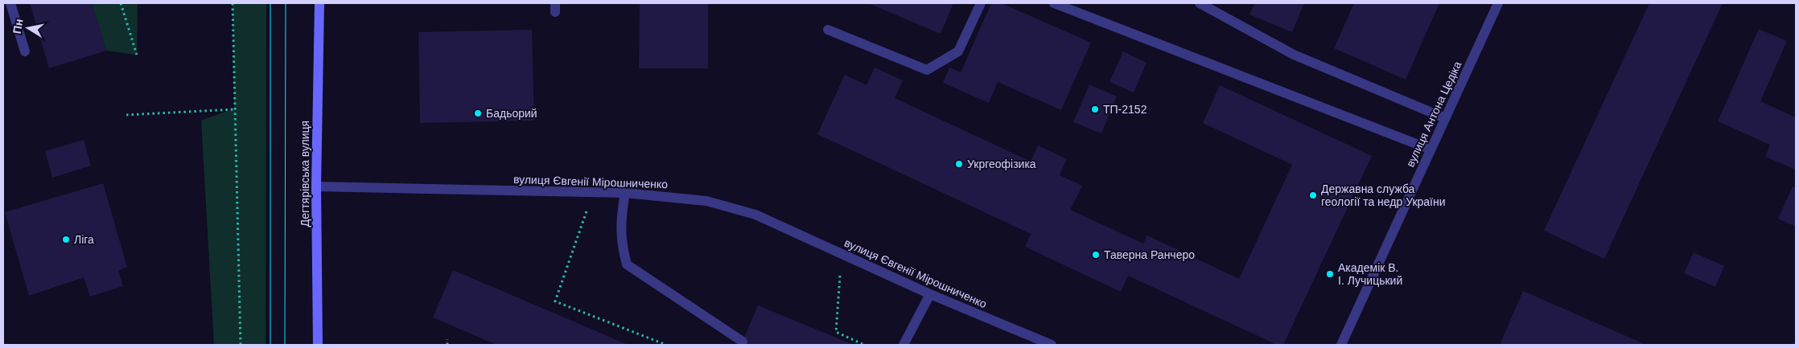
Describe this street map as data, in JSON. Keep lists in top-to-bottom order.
{
  "streets": {
    "main road": ["Дегтярівська вулиця"],
    "street": ["вулиця Антона Цедіка", "вулиця Євгенії Мірошниченко"]
  },
  "crossings": [
    ["Дегтярівська вулиця", "вулиця Євгенії Мірошниченко"]
  ],
  "places": [
    "ТП-2152",
    "Бадьорий",
    "Укргеофізика",
    "Державна служба геології та недр України",
    "Ліга",
    "Таверна Ранчеро",
    "Академік В. І. Лучицький"
  ],
  "north": "left"
}
